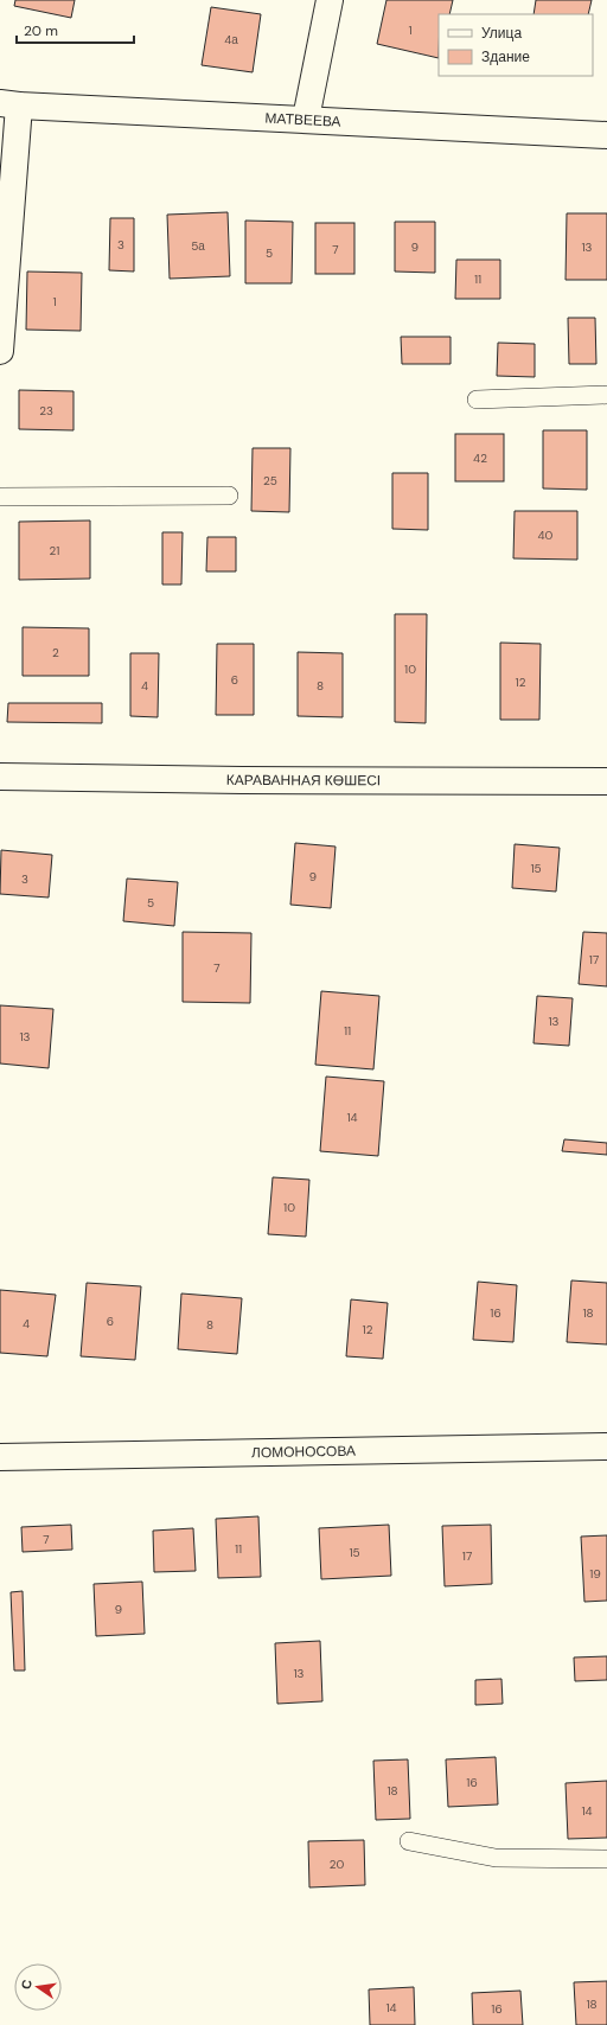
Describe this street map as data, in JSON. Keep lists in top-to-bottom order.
{
  "streets": {
    "street": ["МАТВЕЕВА", "КАРАВАННАЯ КӨШЕСІ", "ЛОМОНОСОВА"]
  },
  "house_numbers": [
    "1",
    "4а",
    "3",
    "5а",
    "9",
    "13",
    "7",
    "5",
    "11",
    "1",
    "23",
    "42",
    "25",
    "40",
    "21",
    "2",
    "10",
    "6",
    "12",
    "4",
    "8",
    "15",
    "9",
    "3",
    "5",
    "17",
    "7",
    "13",
    "11",
    "13",
    "14",
    "10",
    "16",
    "18",
    "6",
    "4",
    "8",
    "12",
    "7",
    "11",
    "15",
    "17",
    "19",
    "9",
    "13",
    "16",
    "18",
    "14",
    "20",
    "18",
    "14",
    "16"
  ],
  "legend": ["Улица", "Здание"],
  "scale_bar": "20 m",
  "north": "left"
}
